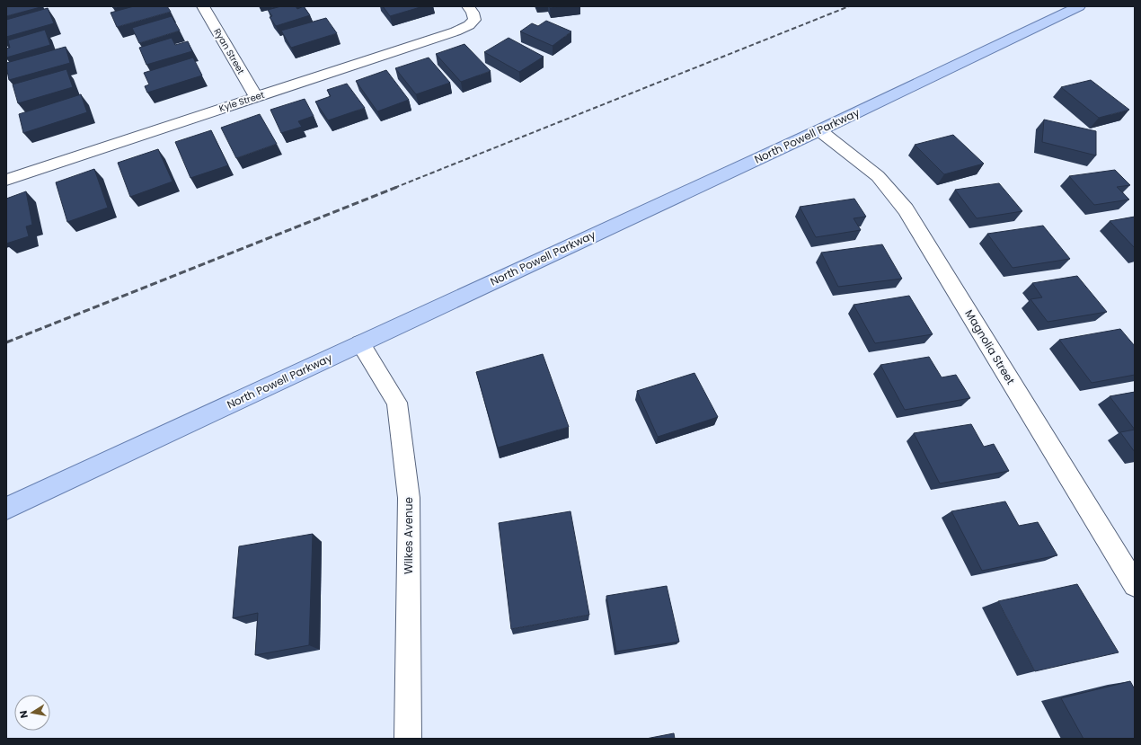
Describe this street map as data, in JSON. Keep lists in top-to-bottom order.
{
  "streets": {
    "main road": ["North Powell Parkway"],
    "street": [
      "Ryan Street",
      "Kyle Street",
      "Magnolia Street",
      "Wilkes Avenue"
    ]
  },
  "crossings": [
    ["Ryan Street", "Kyle Street"],
    ["North Powell Parkway", "Magnolia Street"],
    ["North Powell Parkway", "Wilkes Avenue"]
  ],
  "north": "left"
}
